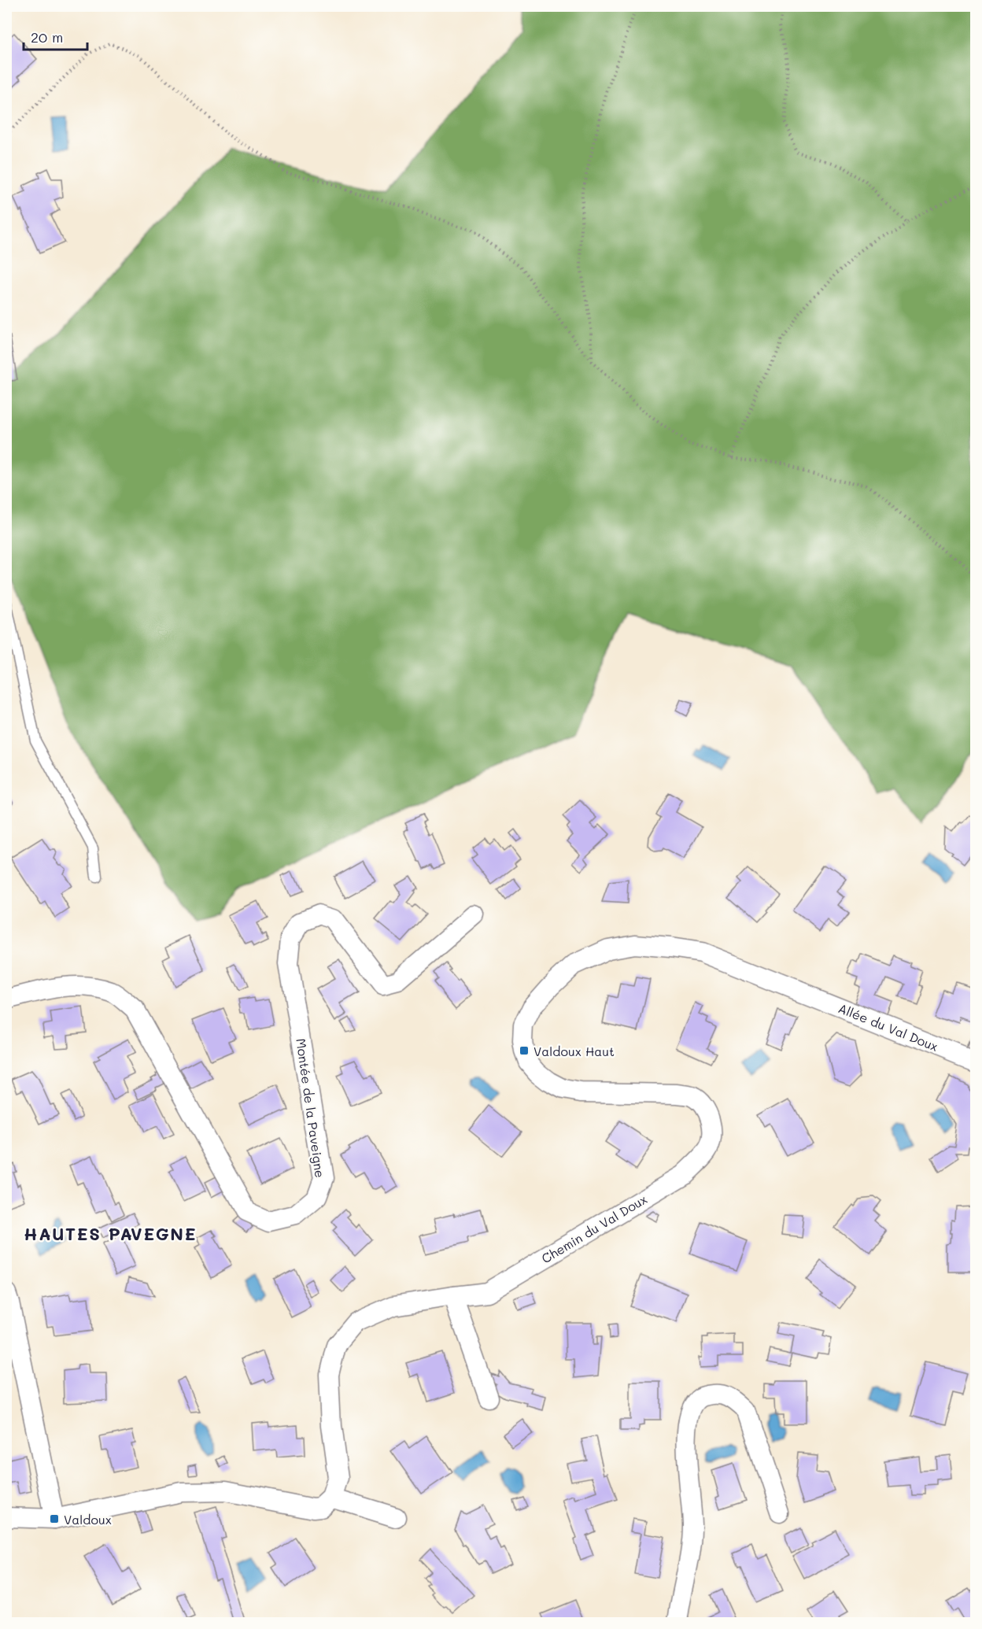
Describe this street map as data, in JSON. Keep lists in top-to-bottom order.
{
  "streets": {
    "street": ["Allée du Val Doux", "Montée de la Paveigne", "Chemin du Val Doux"]
  },
  "crossings": [
    ["Allée du Val Doux", "Chemin du Val Doux"]
  ],
  "districts": ["HAUTES PAVEGNE"],
  "places": {
    "transit": ["Valdoux Haut", "Valdoux"]
  },
  "scale_bar": "20 m"
}
